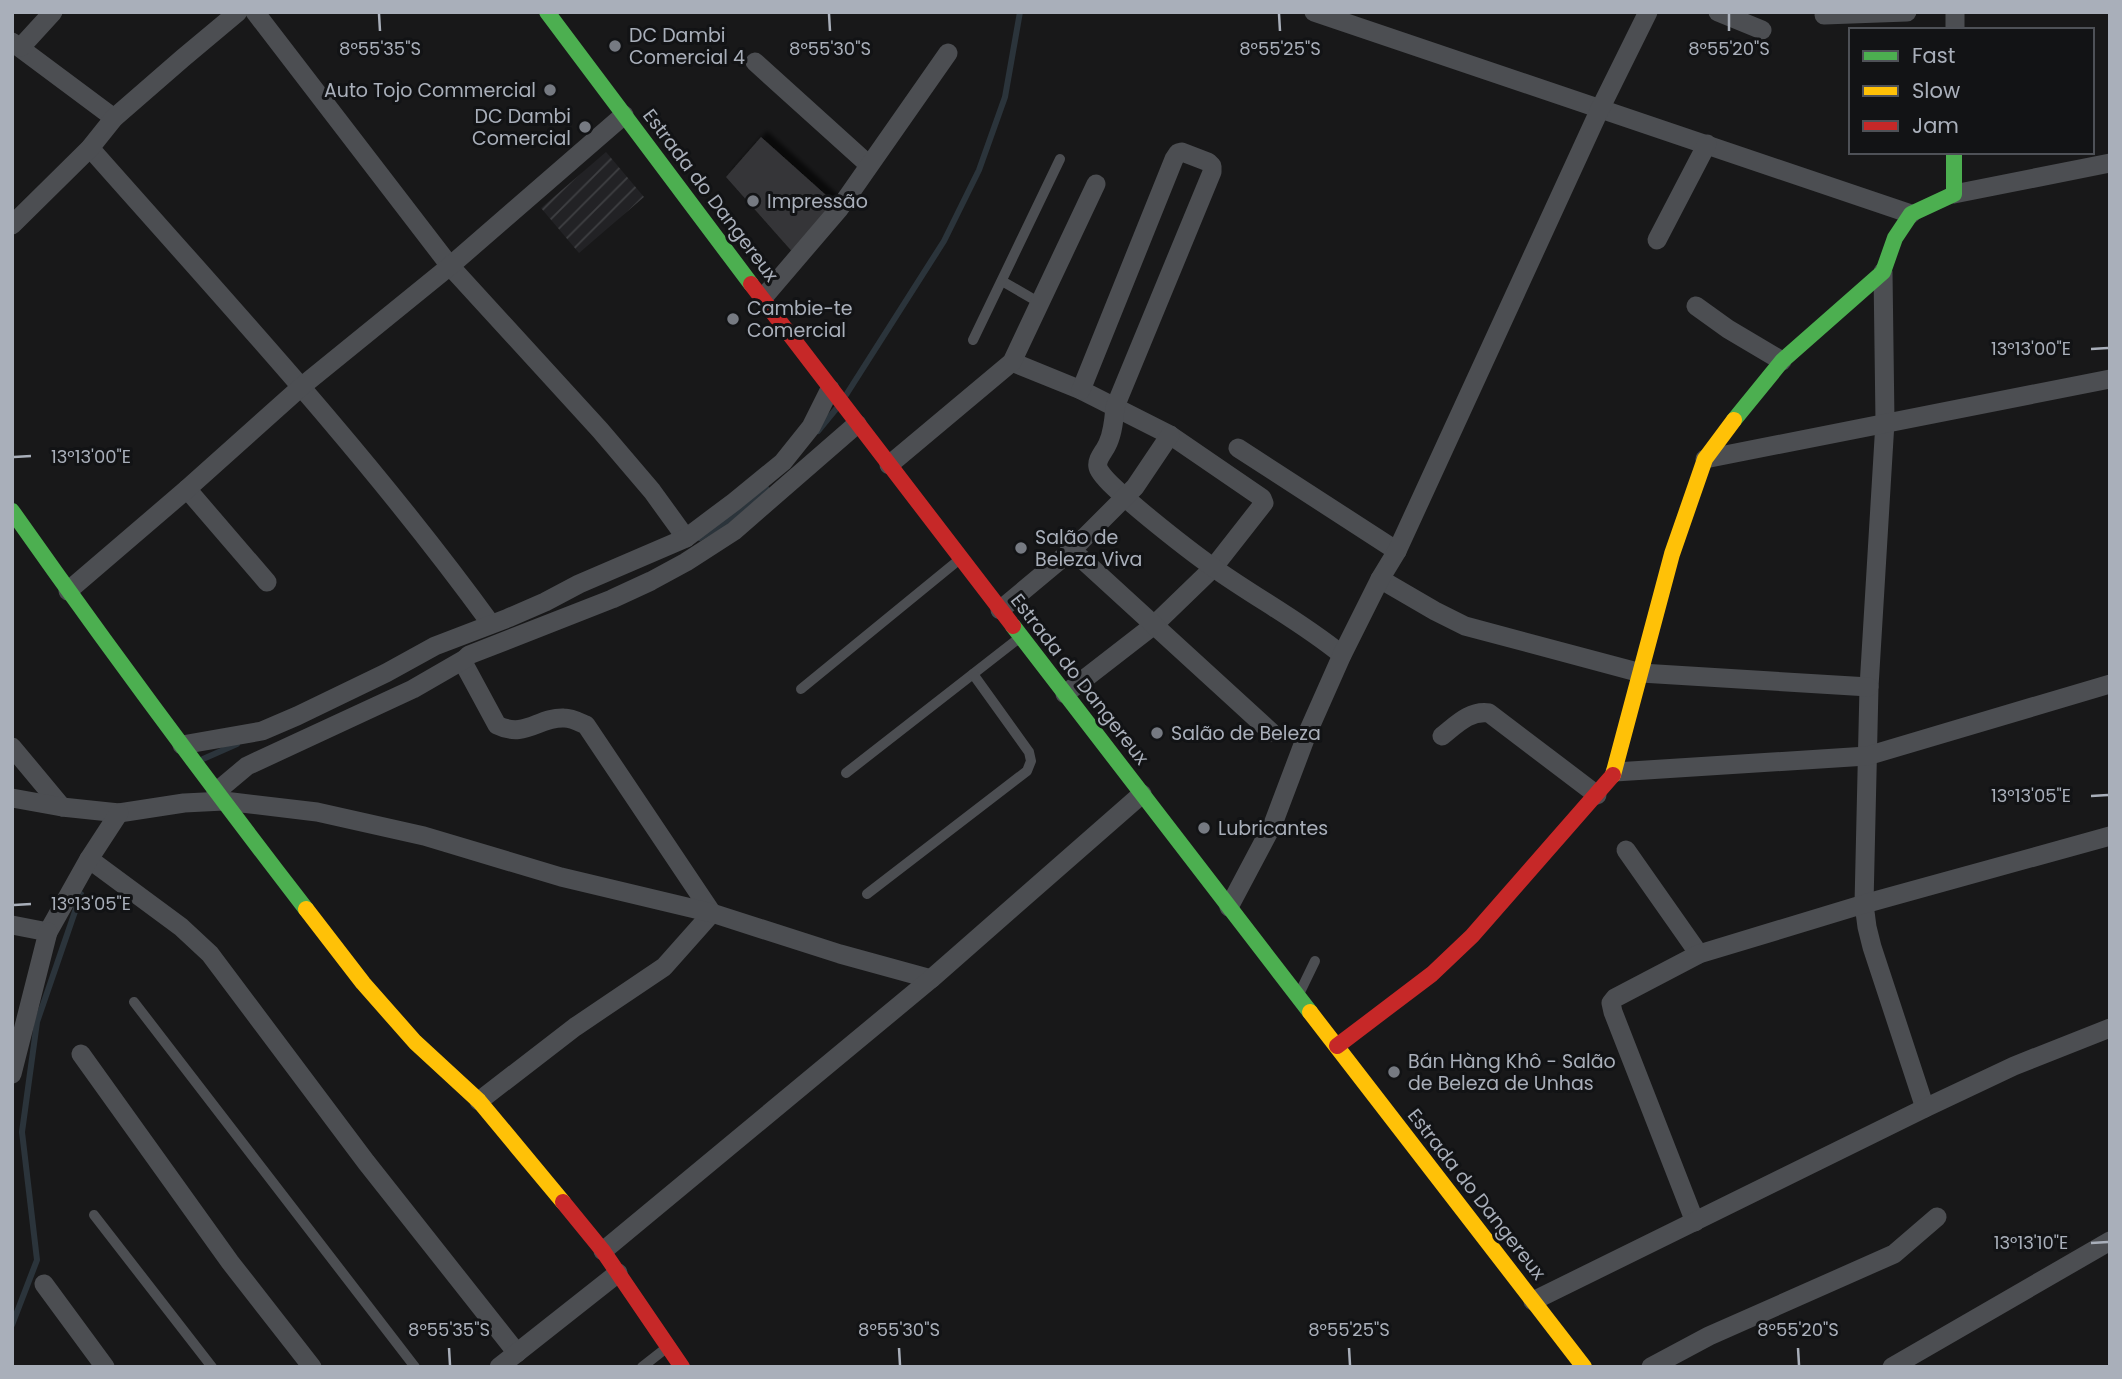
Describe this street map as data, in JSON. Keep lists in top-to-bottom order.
{
  "streets": {
    "street": ["Estrada do Dangereux"]
  },
  "places": [
    "DC Dambi Comercial 4",
    "Auto Tojo Commercial",
    "DC Dambi Comercial",
    "Impressão",
    "Cambie-te Comercial",
    "Salão de Beleza Viva",
    "Salão de Beleza",
    "Lubricantes",
    "Bán Hàng Khô - Salão de Beleza de Unhas"
  ],
  "legend": ["Fast", "Slow", "Jam"],
  "coordinates": [
    "8°55'35\"S",
    "8°55'30\"S",
    "8°55'25\"S",
    "8°55'20\"S",
    "13°13'00\"E",
    "13°13'05\"E",
    "13°13'10\"E"
  ]
}
